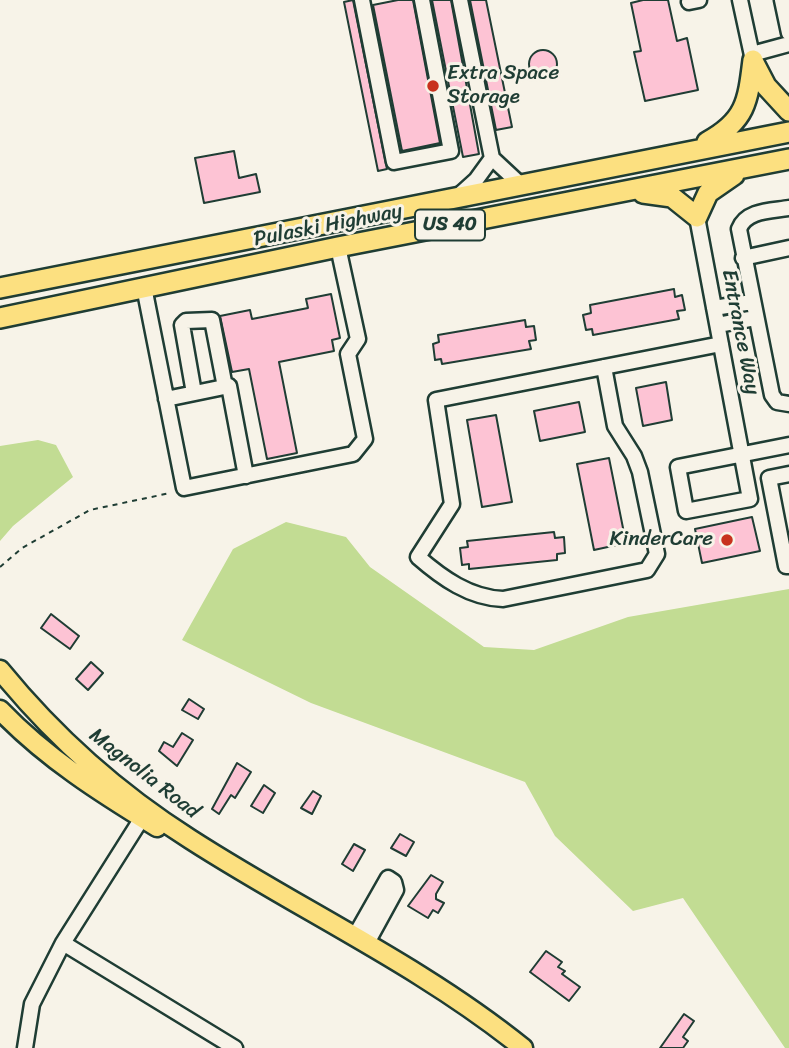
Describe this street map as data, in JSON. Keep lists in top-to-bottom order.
{
  "streets": {
    "highway": ["US 40", "Pulaski Highway"],
    "main road": ["Magnolia Road"],
    "street": ["Entrance Way"]
  },
  "places": ["Extra Space Storage", "KinderCare"]
}
